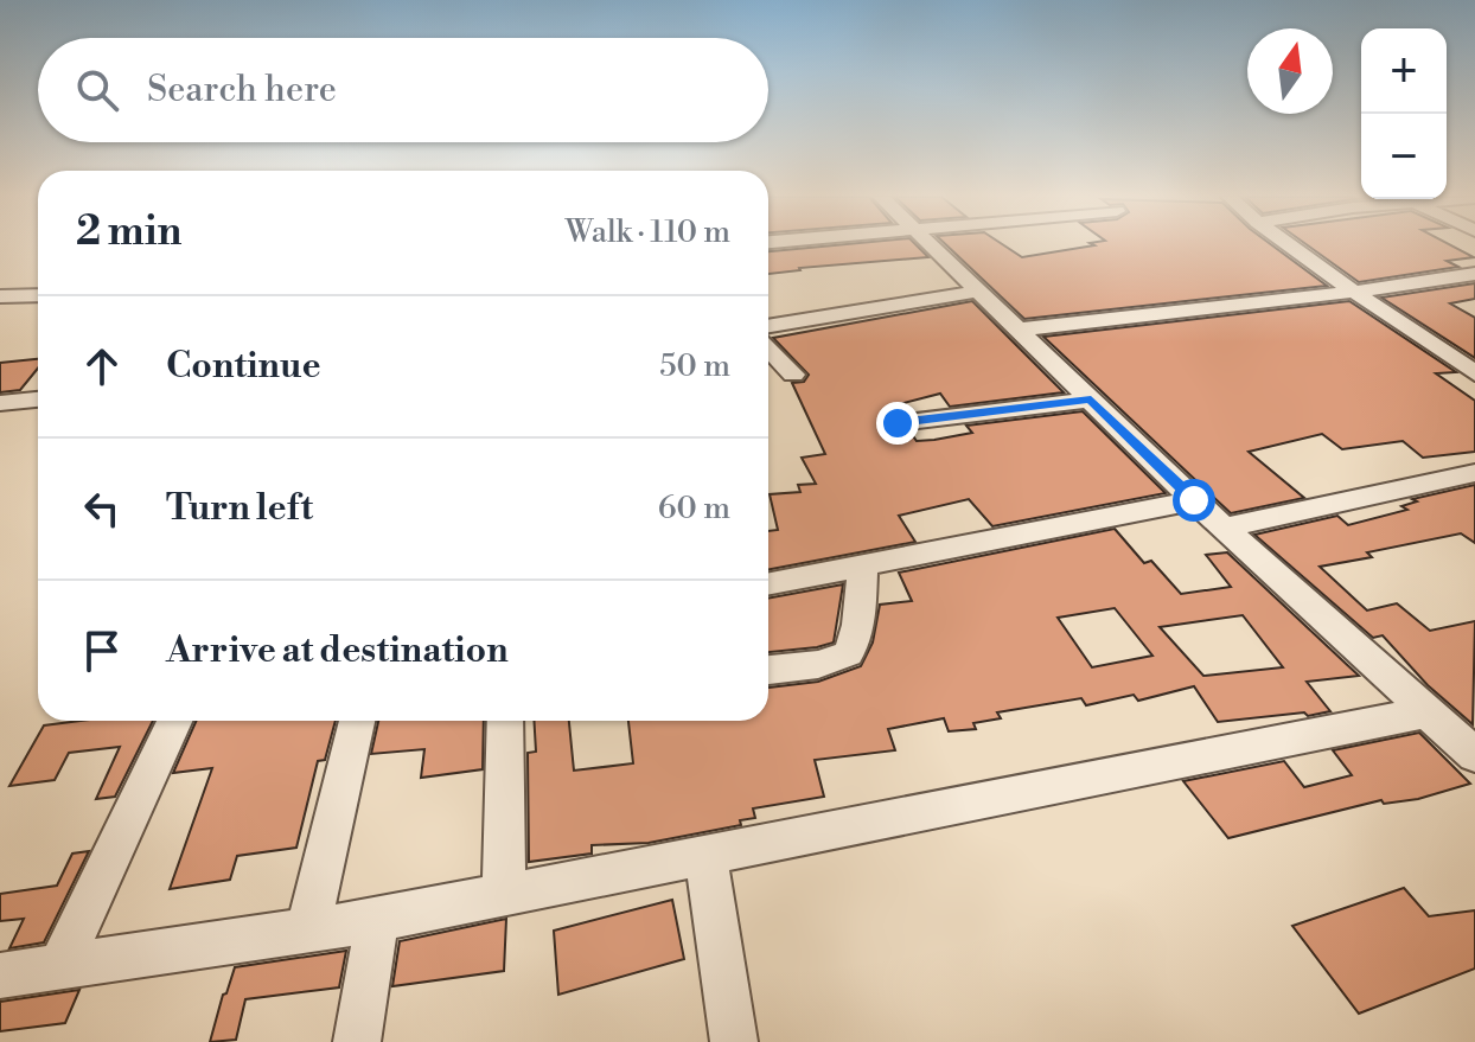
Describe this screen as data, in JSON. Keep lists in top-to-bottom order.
{
  "north": "top",
  "page": {
    "map_buttons": ["+", "−"],
    "search": "Search here",
    "heading": ["2 min", "Walk · 110 m"],
    "list": [
      ["Continue", "50 m"],
      ["Turn left", "60 m"],
      "Arrive at destination"
    ]
  }
}
